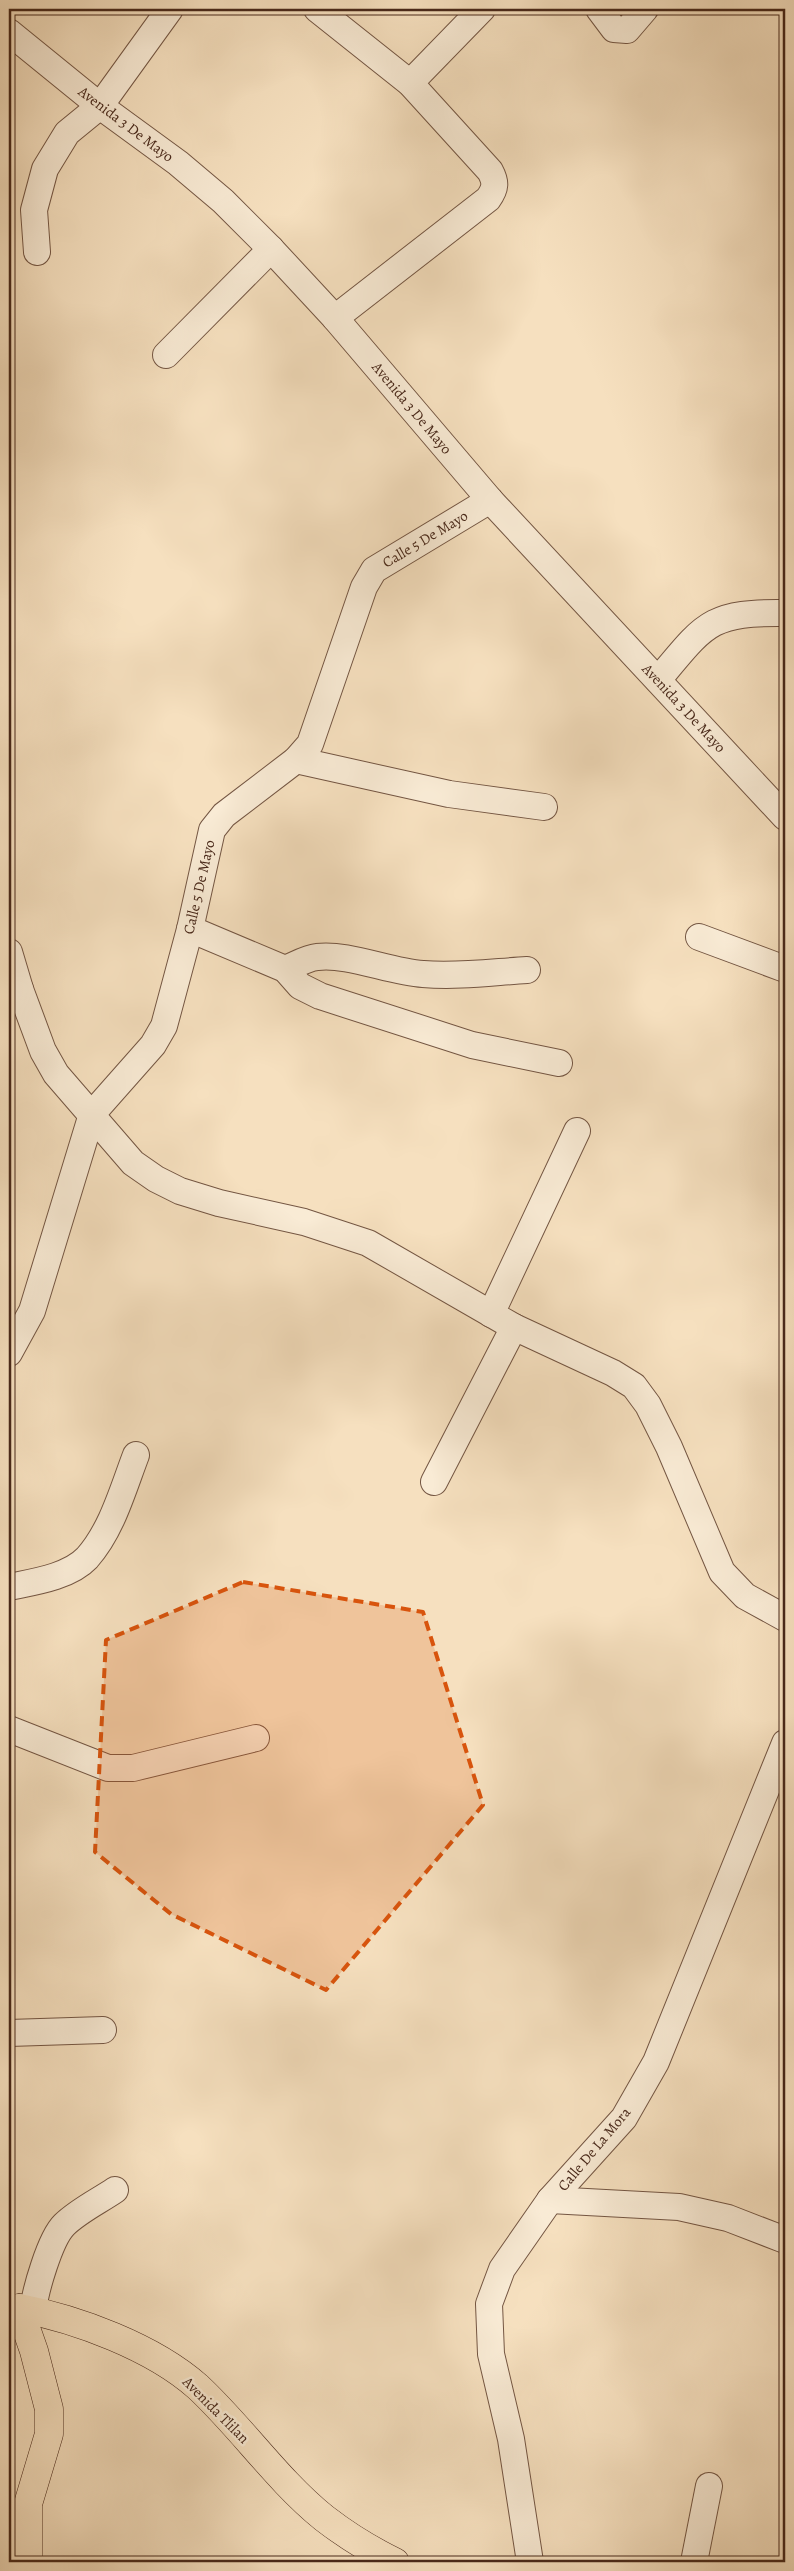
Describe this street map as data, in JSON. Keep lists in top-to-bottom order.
{
  "streets": {
    "main road": ["Avenida Tlilan"],
    "street": ["Avenida 3 De Mayo", "Calle 5 De Mayo", "Calle De La Mora"]
  },
  "crossings": [
    ["Avenida 3 De Mayo", "Calle 5 De Mayo"]
  ]
}
